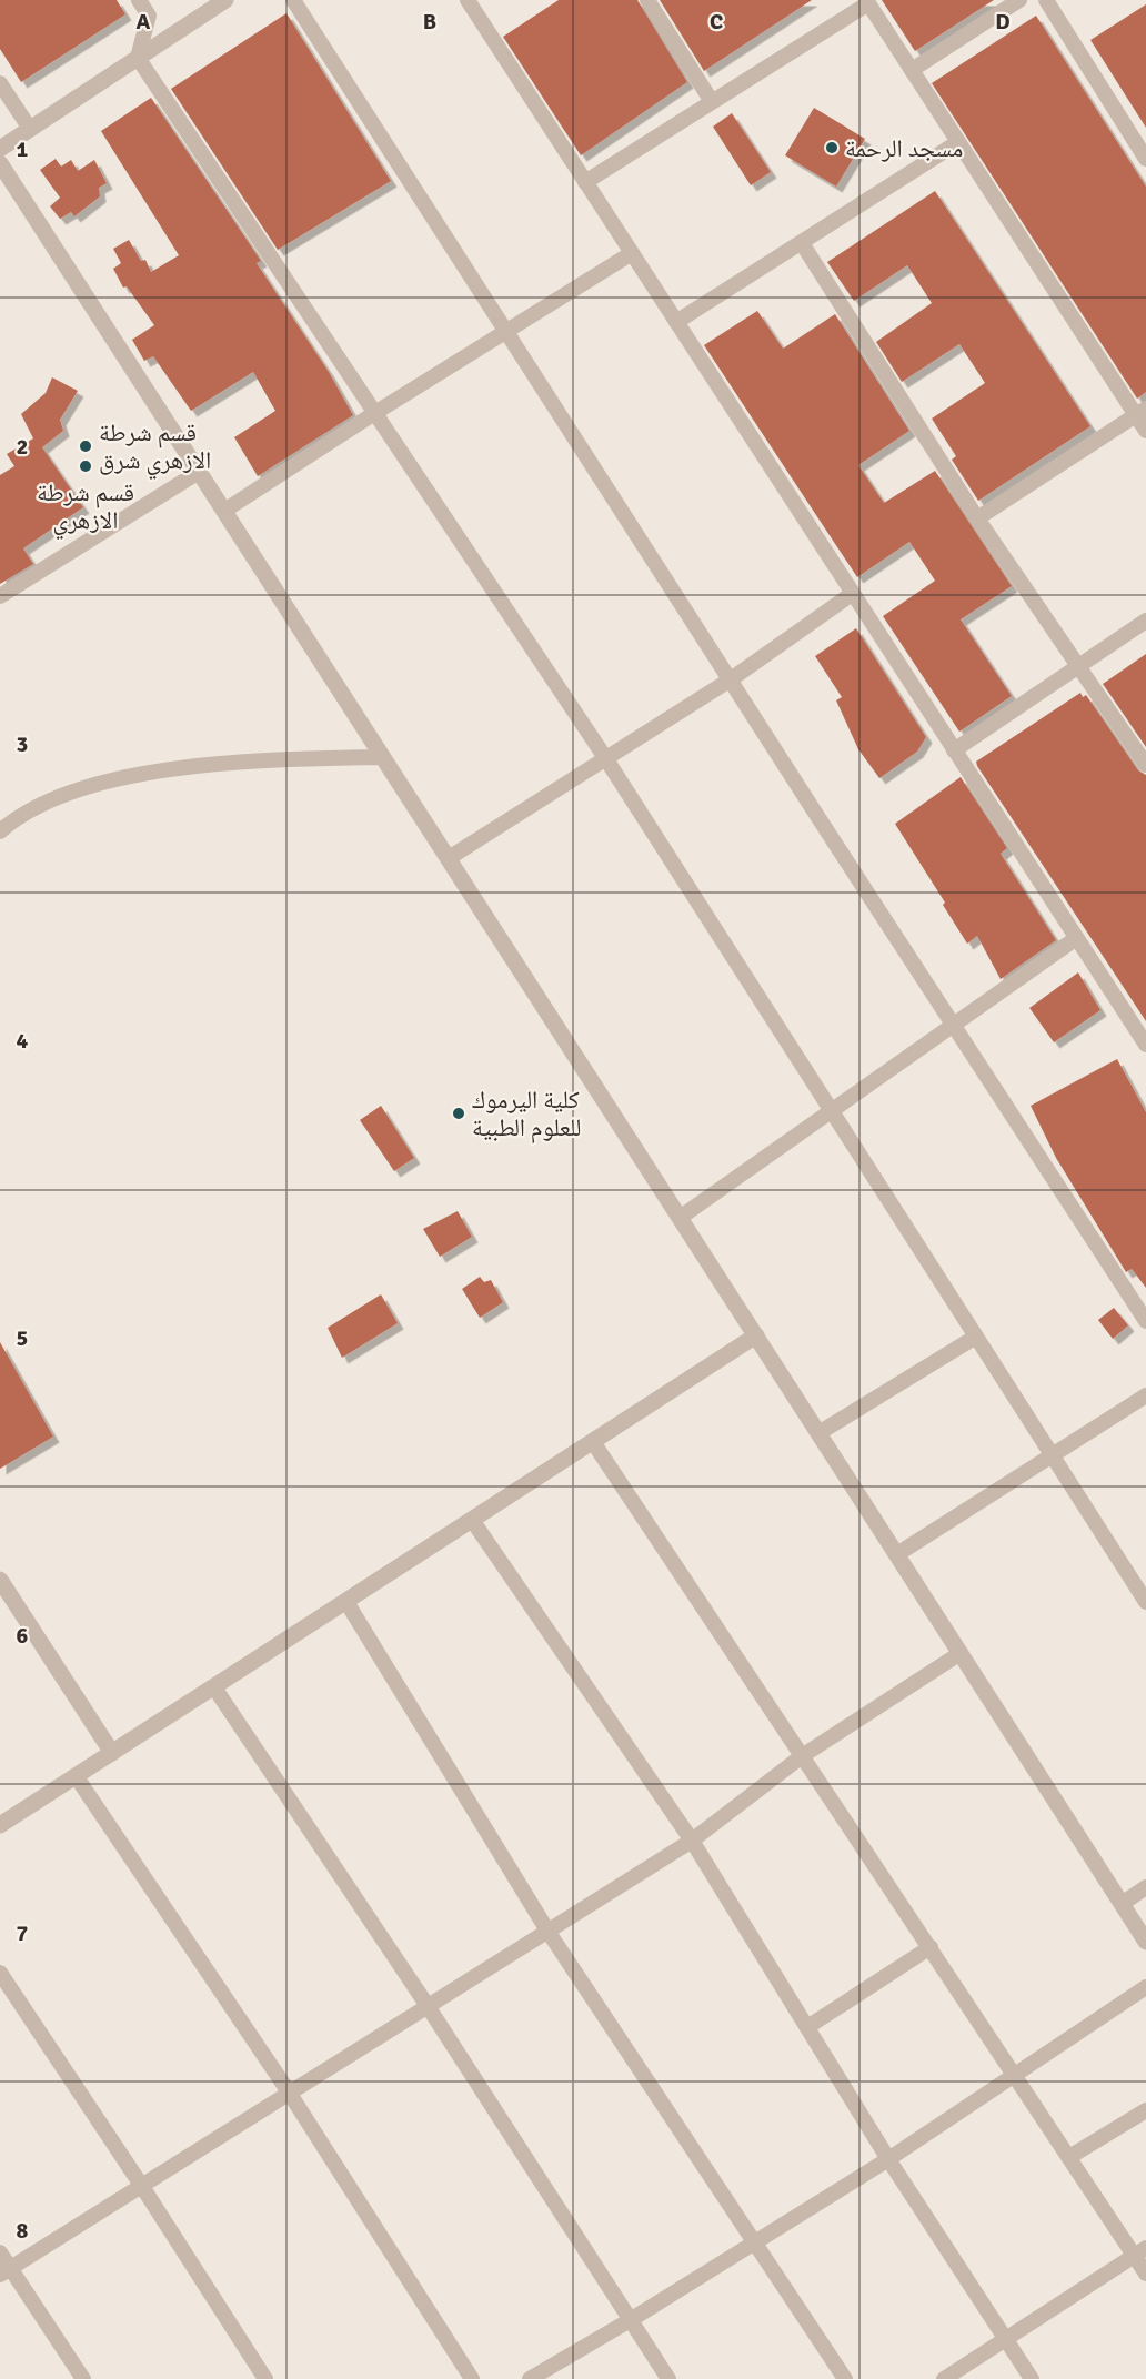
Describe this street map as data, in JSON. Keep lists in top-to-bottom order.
{
  "places": [
    "مسجد الرحمة",
    "قسم شرطة الازهري شرق",
    "قسم شرطة الازهري",
    "كلية اليرموك للعلوم الطبية"
  ],
  "grid": {
    "columns": [
      "A",
      "B",
      "C",
      "D"
    ],
    "rows": [
      "1",
      "2",
      "3",
      "4",
      "5",
      "6",
      "7",
      "8"
    ]
  }
}
